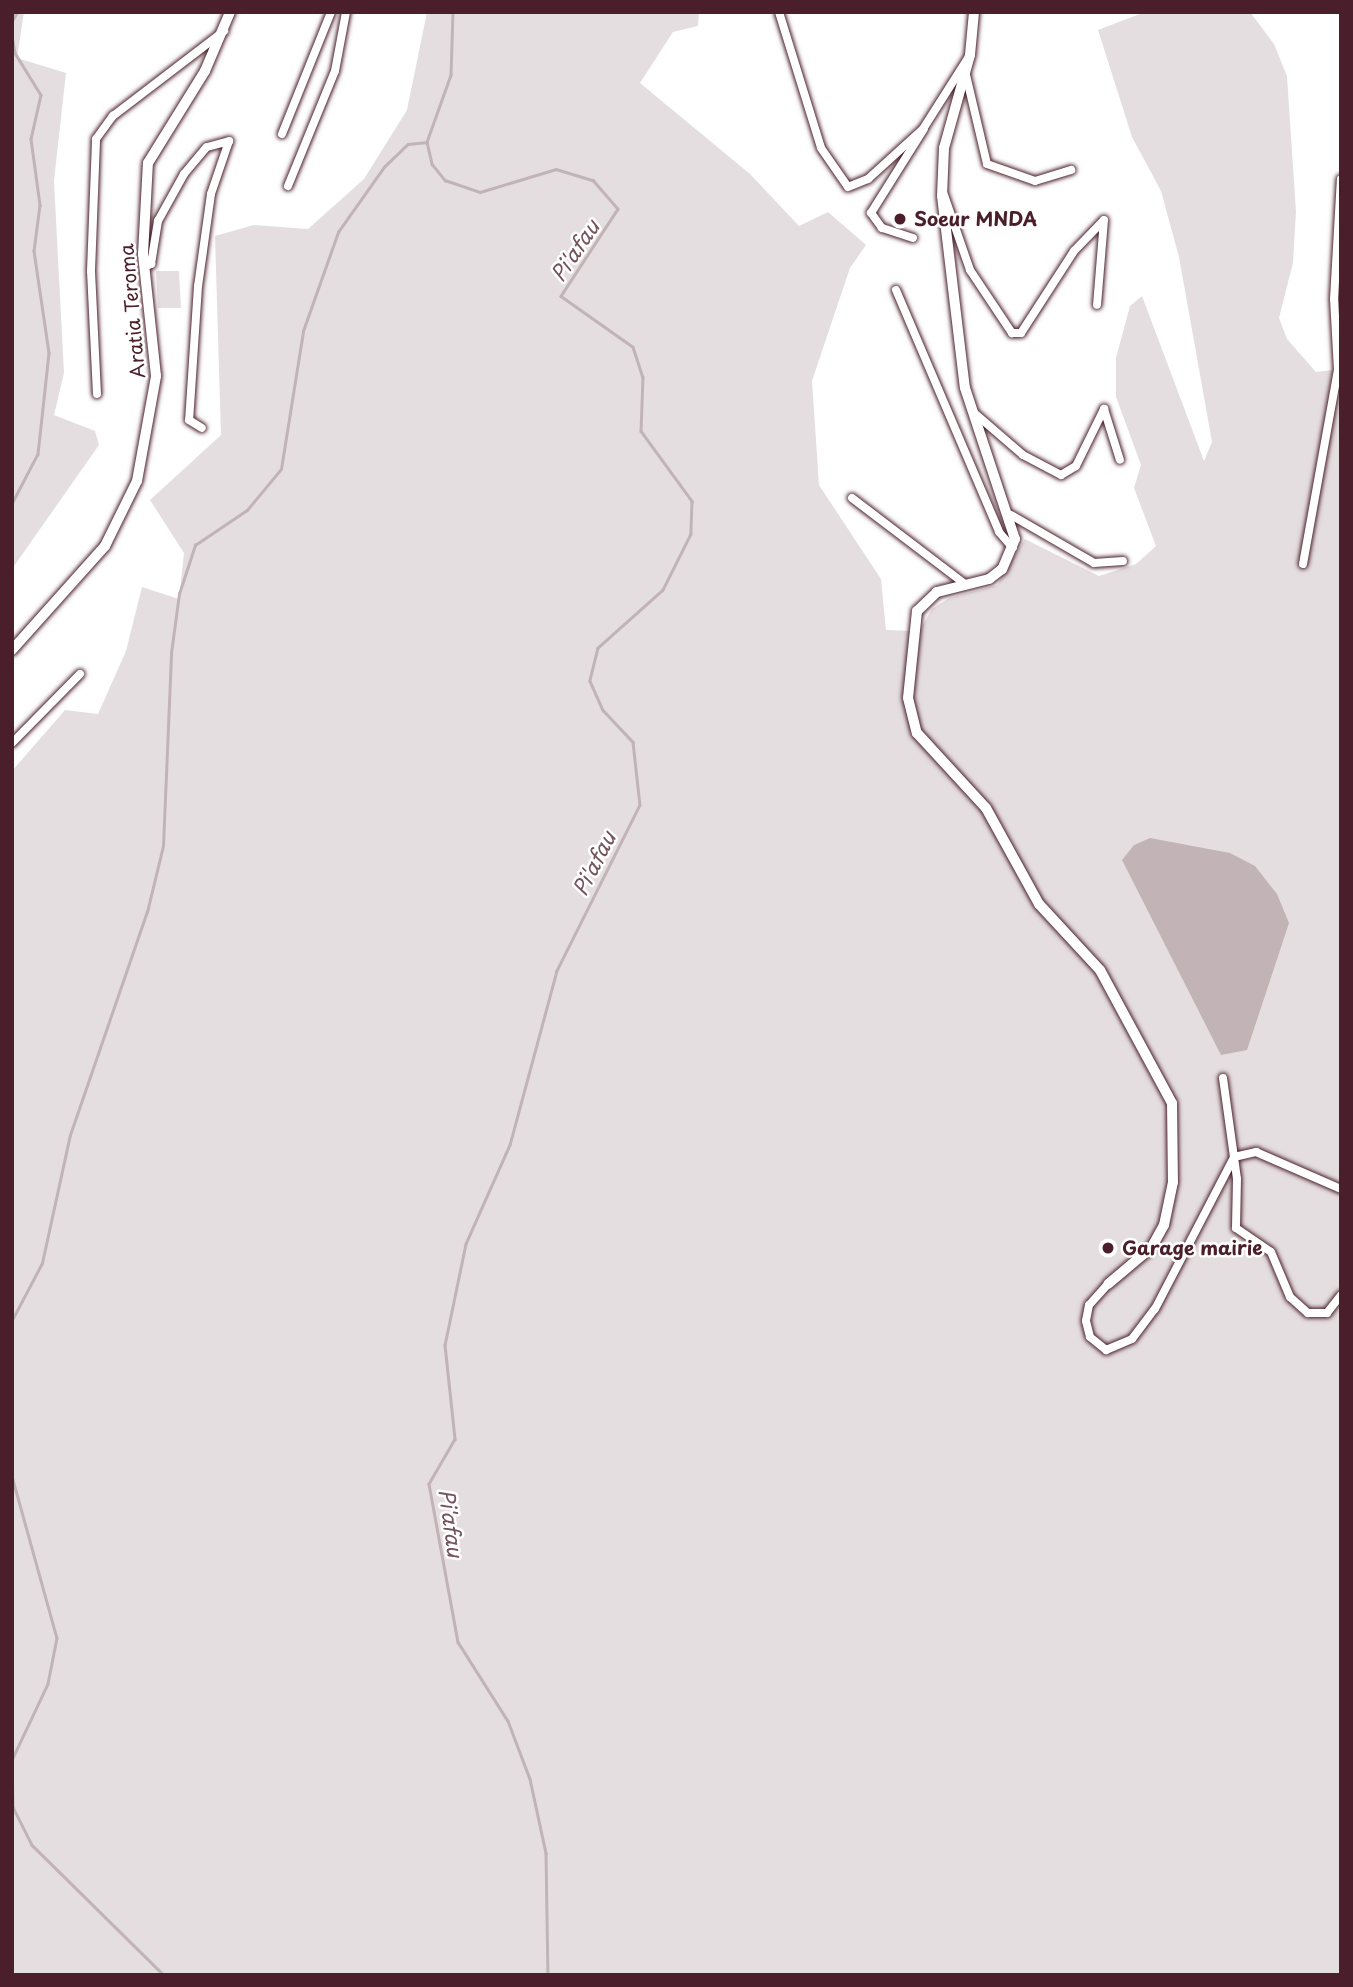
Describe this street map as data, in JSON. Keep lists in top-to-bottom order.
{
  "streets": {
    "main road": ["Aratia Teroma"]
  },
  "water": ["Pi'afau"],
  "places": ["Soeur MNDA", "Garage mairie"]
}
